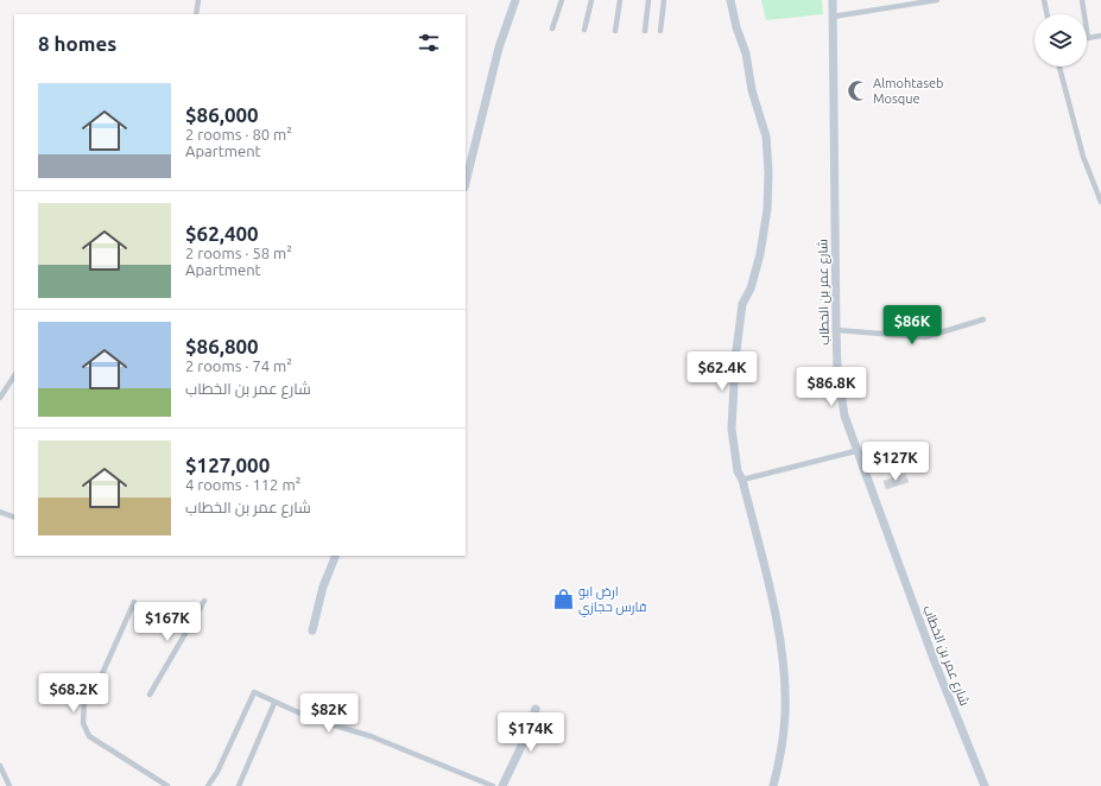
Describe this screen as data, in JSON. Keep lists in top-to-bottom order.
{
  "streets": {
    "street": ["شارع عمر بن الخطاب"]
  },
  "places": {
    "mosque": ["Almohtaseb Mosque"],
    "shop": ["ارض ابو فارس حجازي"]
  },
  "page": {
    "heading": "8 homes",
    "list": [
      {
        "name": "$86,000",
        "note": "2 rooms · 80 m² · Apartment"
      },
      {
        "name": "$62,400",
        "note": "2 rooms · 58 m² · Apartment"
      },
      {
        "name": "$86,800",
        "note": "2 rooms · 74 m² · شارع عمر بن الخطاب"
      },
      {
        "name": "$127,000",
        "note": "4 rooms · 112 m² · شارع عمر بن الخطاب"
      }
    ],
    "price": [
      "$86K",
      "$62.4K",
      "$86.8K",
      "$127K",
      "$167K",
      "$68.2K",
      "$82K",
      "$174K"
    ]
  }
}
